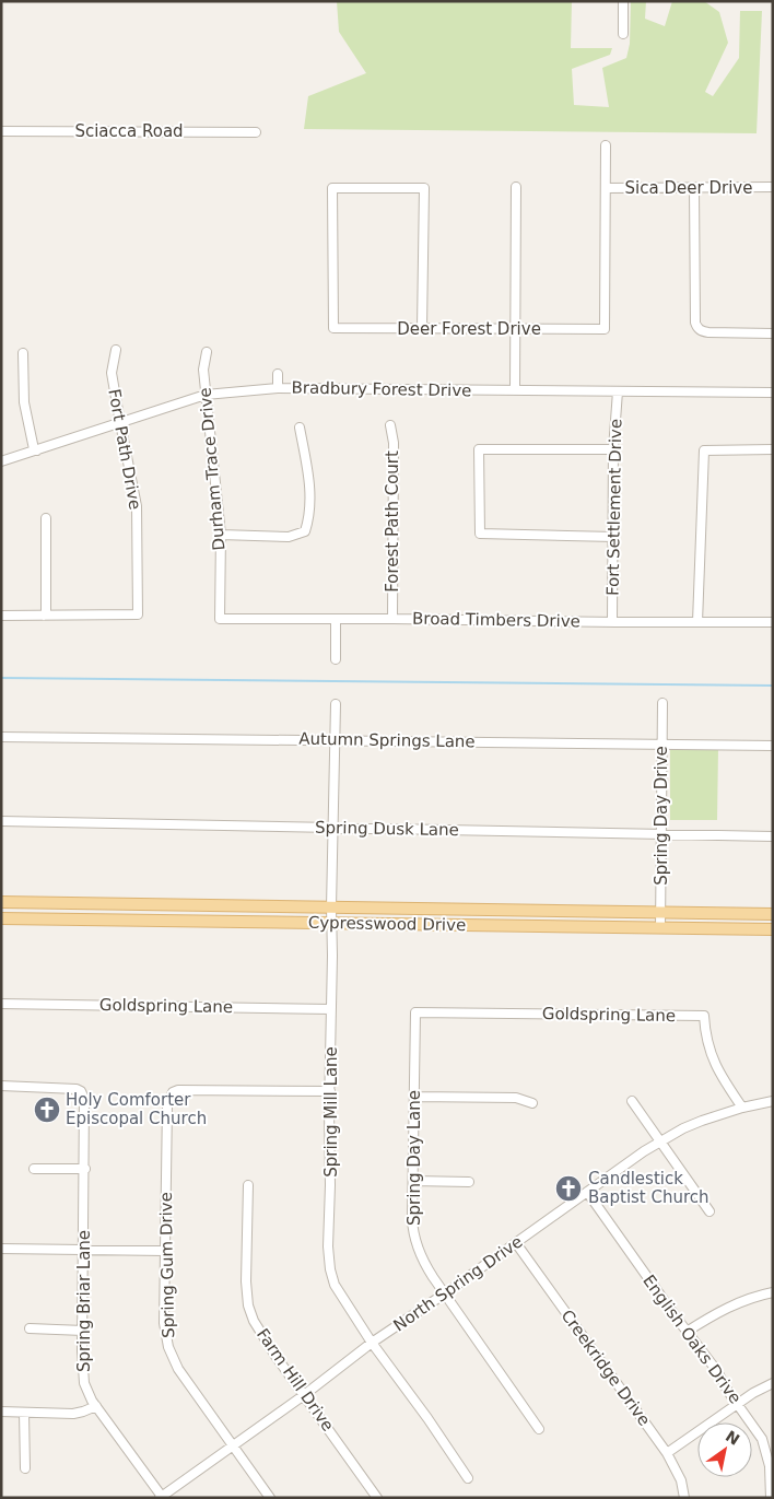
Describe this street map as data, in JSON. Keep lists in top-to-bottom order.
{
  "streets": {
    "main road": ["Cypresswood Drive"],
    "street": [
      "Sciacca Road",
      "Sica Deer Drive",
      "Deer Forest Drive",
      "Bradbury Forest Drive",
      "Fort Path Drive",
      "Durham Trace Drive",
      "Fort Settlement Drive",
      "Forest Path Court",
      "Broad Timbers Drive",
      "Autumn Springs Lane",
      "Spring Day Drive",
      "Spring Dusk Lane",
      "Goldspring Lane",
      "Spring Mill Lane",
      "Spring Day Lane",
      "Spring Gum Drive",
      "North Spring Drive",
      "Spring Briar Lane",
      "English Oaks Drive",
      "Creekridge Drive",
      "Farm Hill Drive"
    ]
  },
  "crossings": [
    ["Sica Deer Drive", "Deer Forest Drive"],
    ["Bradbury Forest Drive", "Fort Path Drive"],
    ["Bradbury Forest Drive", "Durham Trace Drive"],
    ["Bradbury Forest Drive", "Fort Settlement Drive"],
    ["Durham Trace Drive", "Broad Timbers Drive"],
    ["Fort Settlement Drive", "Broad Timbers Drive"],
    ["Forest Path Court", "Broad Timbers Drive"],
    ["Autumn Springs Lane", "Spring Day Drive"],
    ["Autumn Springs Lane", "Spring Mill Lane"],
    ["Spring Day Drive", "Spring Dusk Lane"],
    ["Spring Day Drive", "Cypresswood Drive"],
    ["Spring Dusk Lane", "Spring Mill Lane"],
    ["Cypresswood Drive", "Spring Mill Lane"],
    ["Goldspring Lane", "Spring Mill Lane"],
    ["Goldspring Lane", "Spring Day Lane"],
    ["Goldspring Lane", "North Spring Drive"],
    ["Spring Mill Lane", "Spring Gum Drive"],
    ["Spring Mill Lane", "North Spring Drive"],
    ["Spring Day Lane", "North Spring Drive"],
    ["Spring Gum Drive", "North Spring Drive"],
    ["North Spring Drive", "Spring Briar Lane"],
    ["North Spring Drive", "English Oaks Drive"],
    ["North Spring Drive", "Creekridge Drive"],
    ["North Spring Drive", "Farm Hill Drive"]
  ],
  "places": {
    "church": ["Holy Comforter Episcopal Church", "Candlestick Baptist Church"]
  },
  "north": "top right"
}
